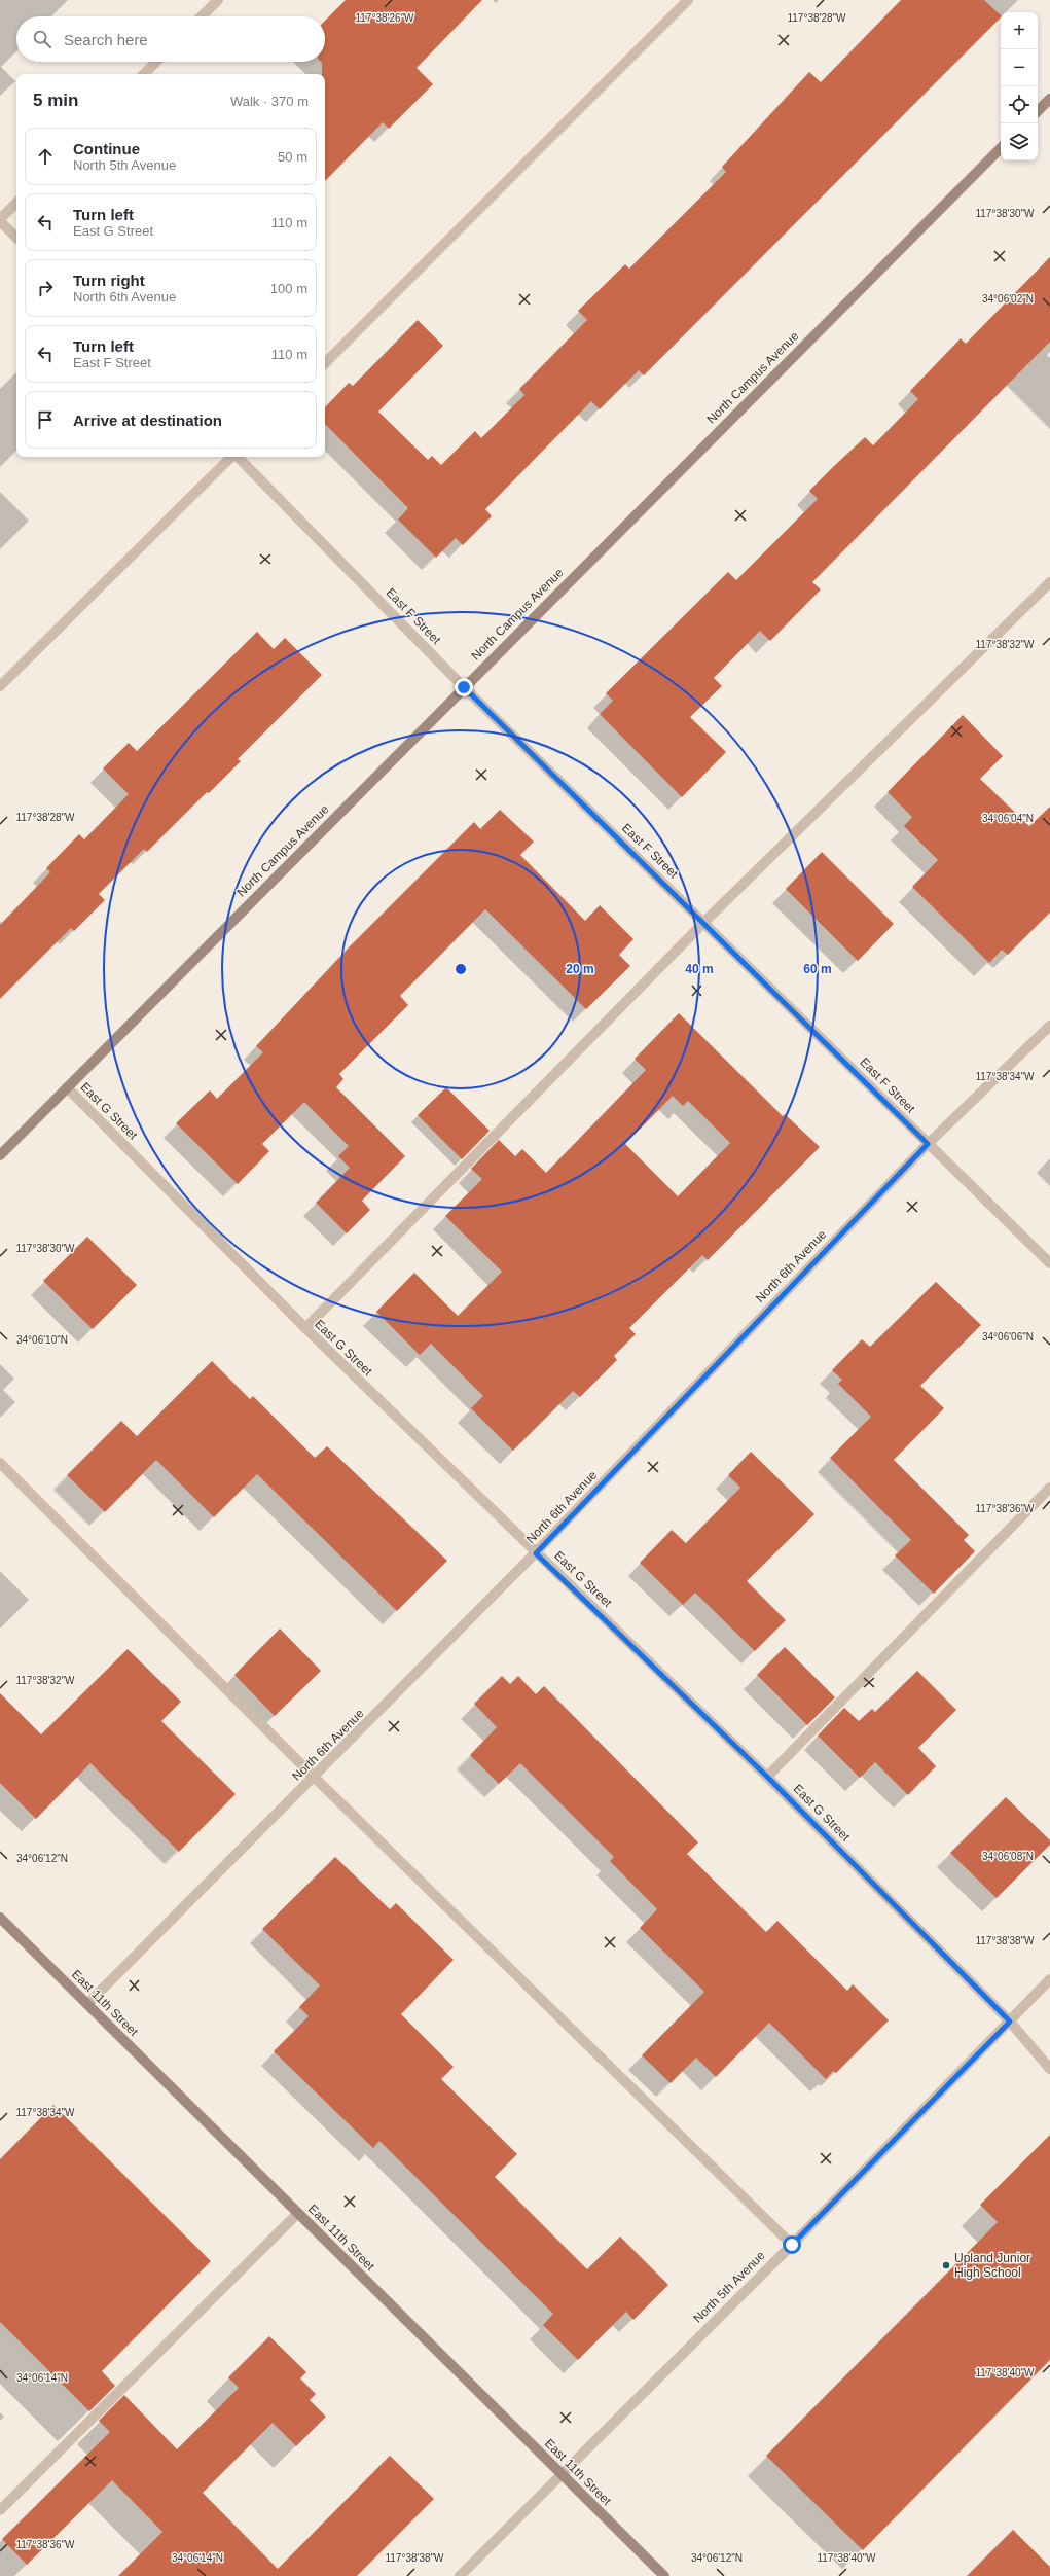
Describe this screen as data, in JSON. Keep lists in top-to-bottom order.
{
  "streets": {
    "street": [
      "North Campus Avenue",
      "East F Street",
      "East G Street",
      "North 6th Avenue",
      "East 11th Street",
      "North 5th Avenue"
    ]
  },
  "crossings": [
    ["North Campus Avenue", "East F Street"],
    ["North Campus Avenue", "East G Street"],
    ["East F Street", "North 6th Avenue"],
    ["East G Street", "North 6th Avenue"],
    ["East G Street", "North 5th Avenue"],
    ["North 6th Avenue", "East 11th Street"],
    ["East 11th Street", "North 5th Avenue"]
  ],
  "places": ["Upland Junior High School"],
  "page": {
    "map_buttons": ["+", "−"],
    "search": "Search here",
    "heading": ["5 min", "Walk · 370 m"],
    "list": [
      ["Continue", "North 5th Avenue", "50 m"],
      ["Turn left", "East G Street", "110 m"],
      ["Turn right", "North 6th Avenue", "100 m"],
      ["Turn left", "East F Street", "110 m"],
      "Arrive at destination"
    ]
  },
  "coordinates": [
    "117°38'26\"W",
    "117°38'28\"W",
    "117°38'30\"W",
    "34°06'02\"N",
    "117°38'32\"W",
    "34°06'04\"N",
    "117°38'34\"W",
    "34°06'06\"N",
    "34°06'10\"N",
    "117°38'36\"W",
    "34°06'08\"N",
    "34°06'12\"N",
    "117°38'38\"W",
    "117°38'40\"W",
    "34°06'14\"N"
  ],
  "rings": ["20 m", "40 m", "60 m"]
}
